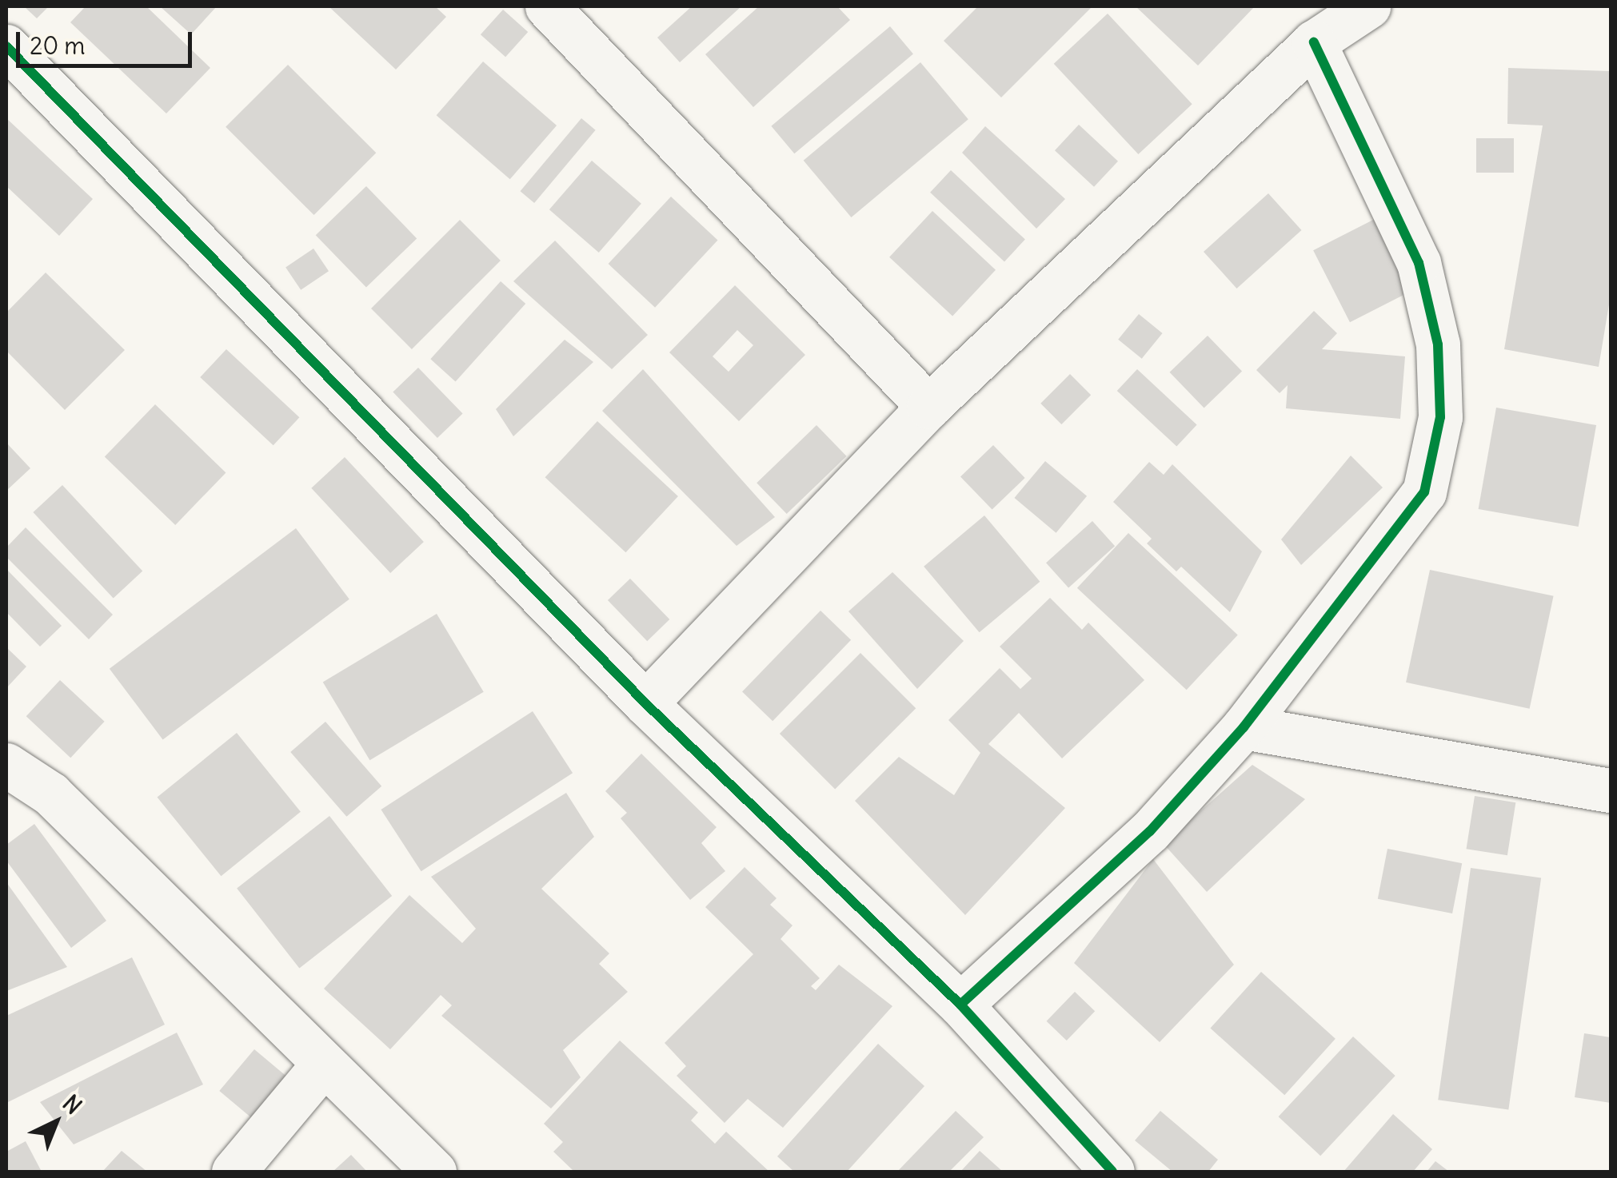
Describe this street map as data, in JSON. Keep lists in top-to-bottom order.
{
  "scale_bar": "20 m",
  "north": "top right"
}
